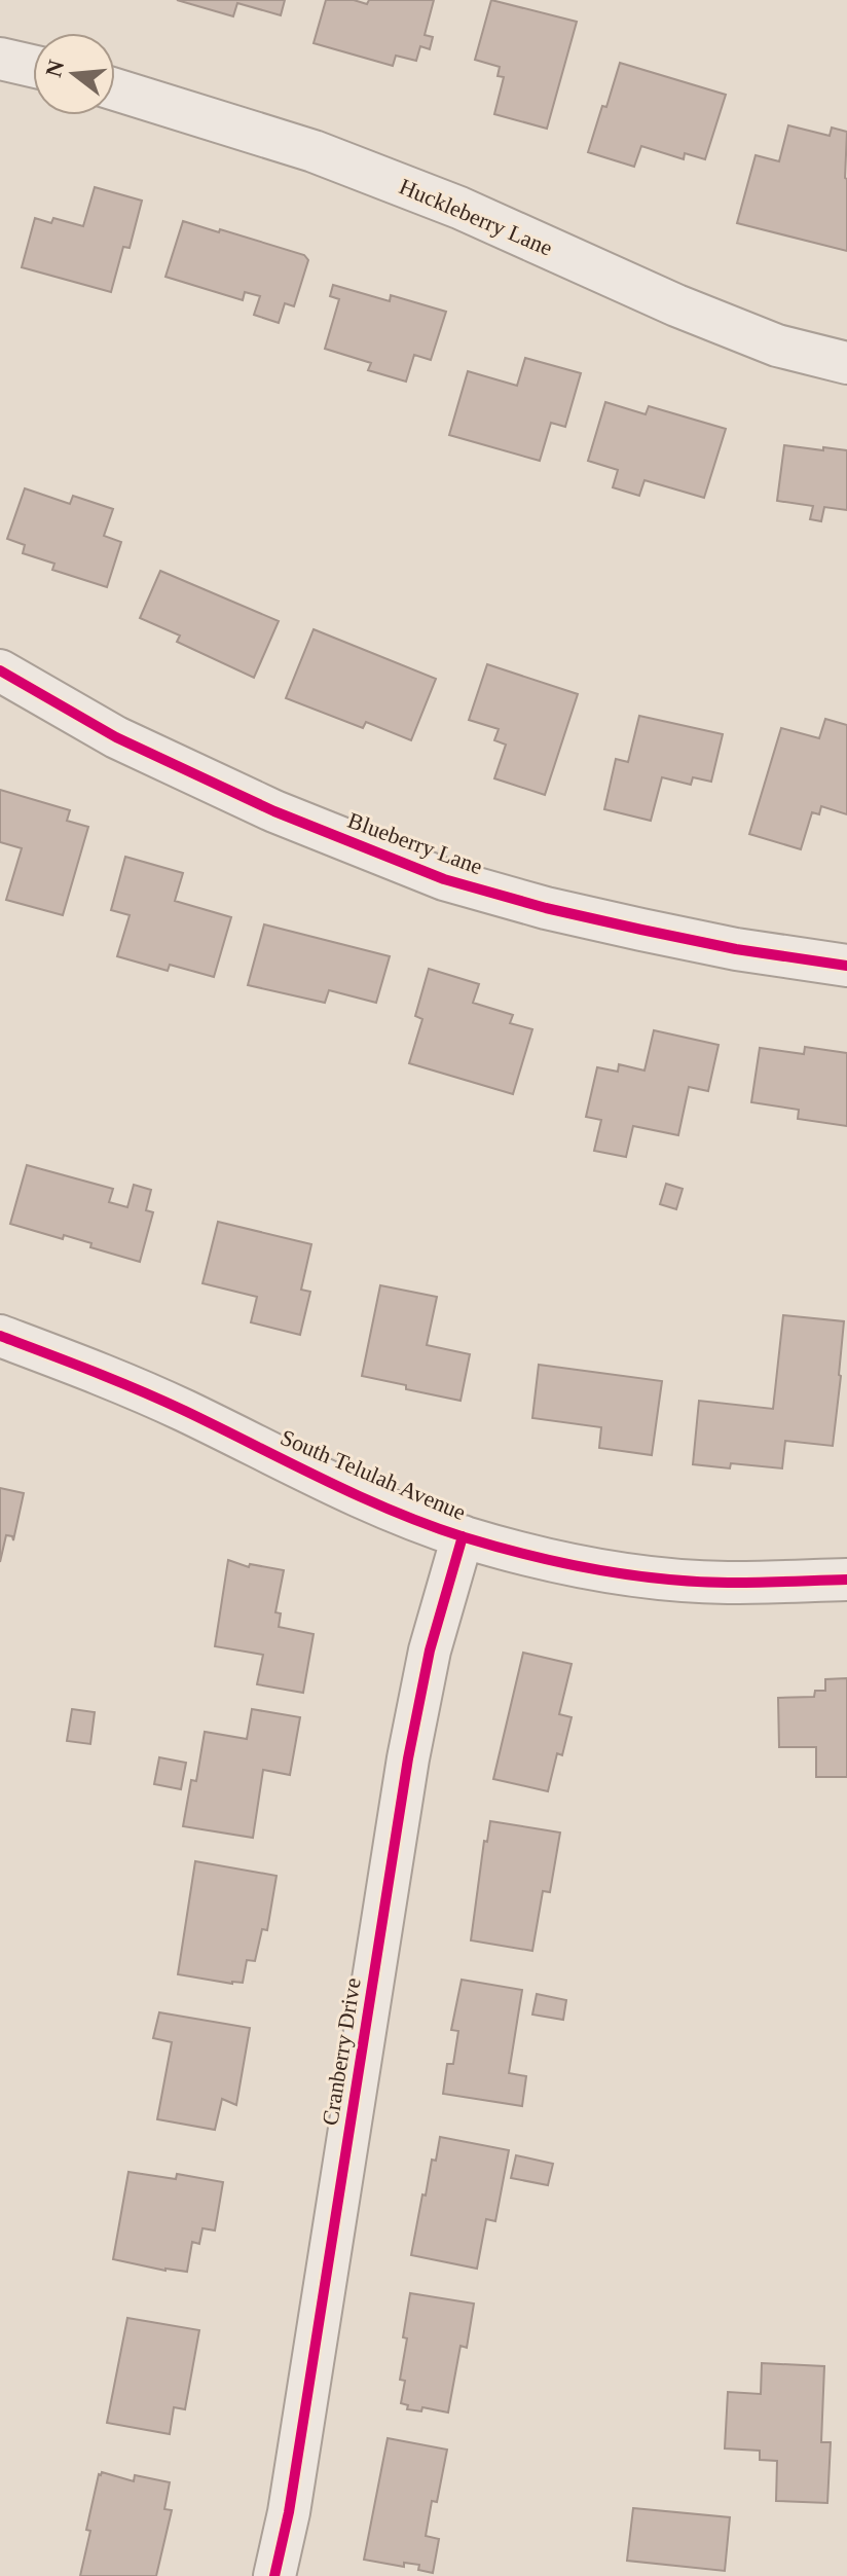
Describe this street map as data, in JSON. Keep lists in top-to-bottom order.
{
  "streets": {
    "street": [
      "Huckleberry Lane",
      "Blueberry Lane",
      "South Telulah Avenue",
      "Cranberry Drive"
    ]
  },
  "crossings": [
    ["South Telulah Avenue", "Cranberry Drive"]
  ],
  "north": "left"
}
